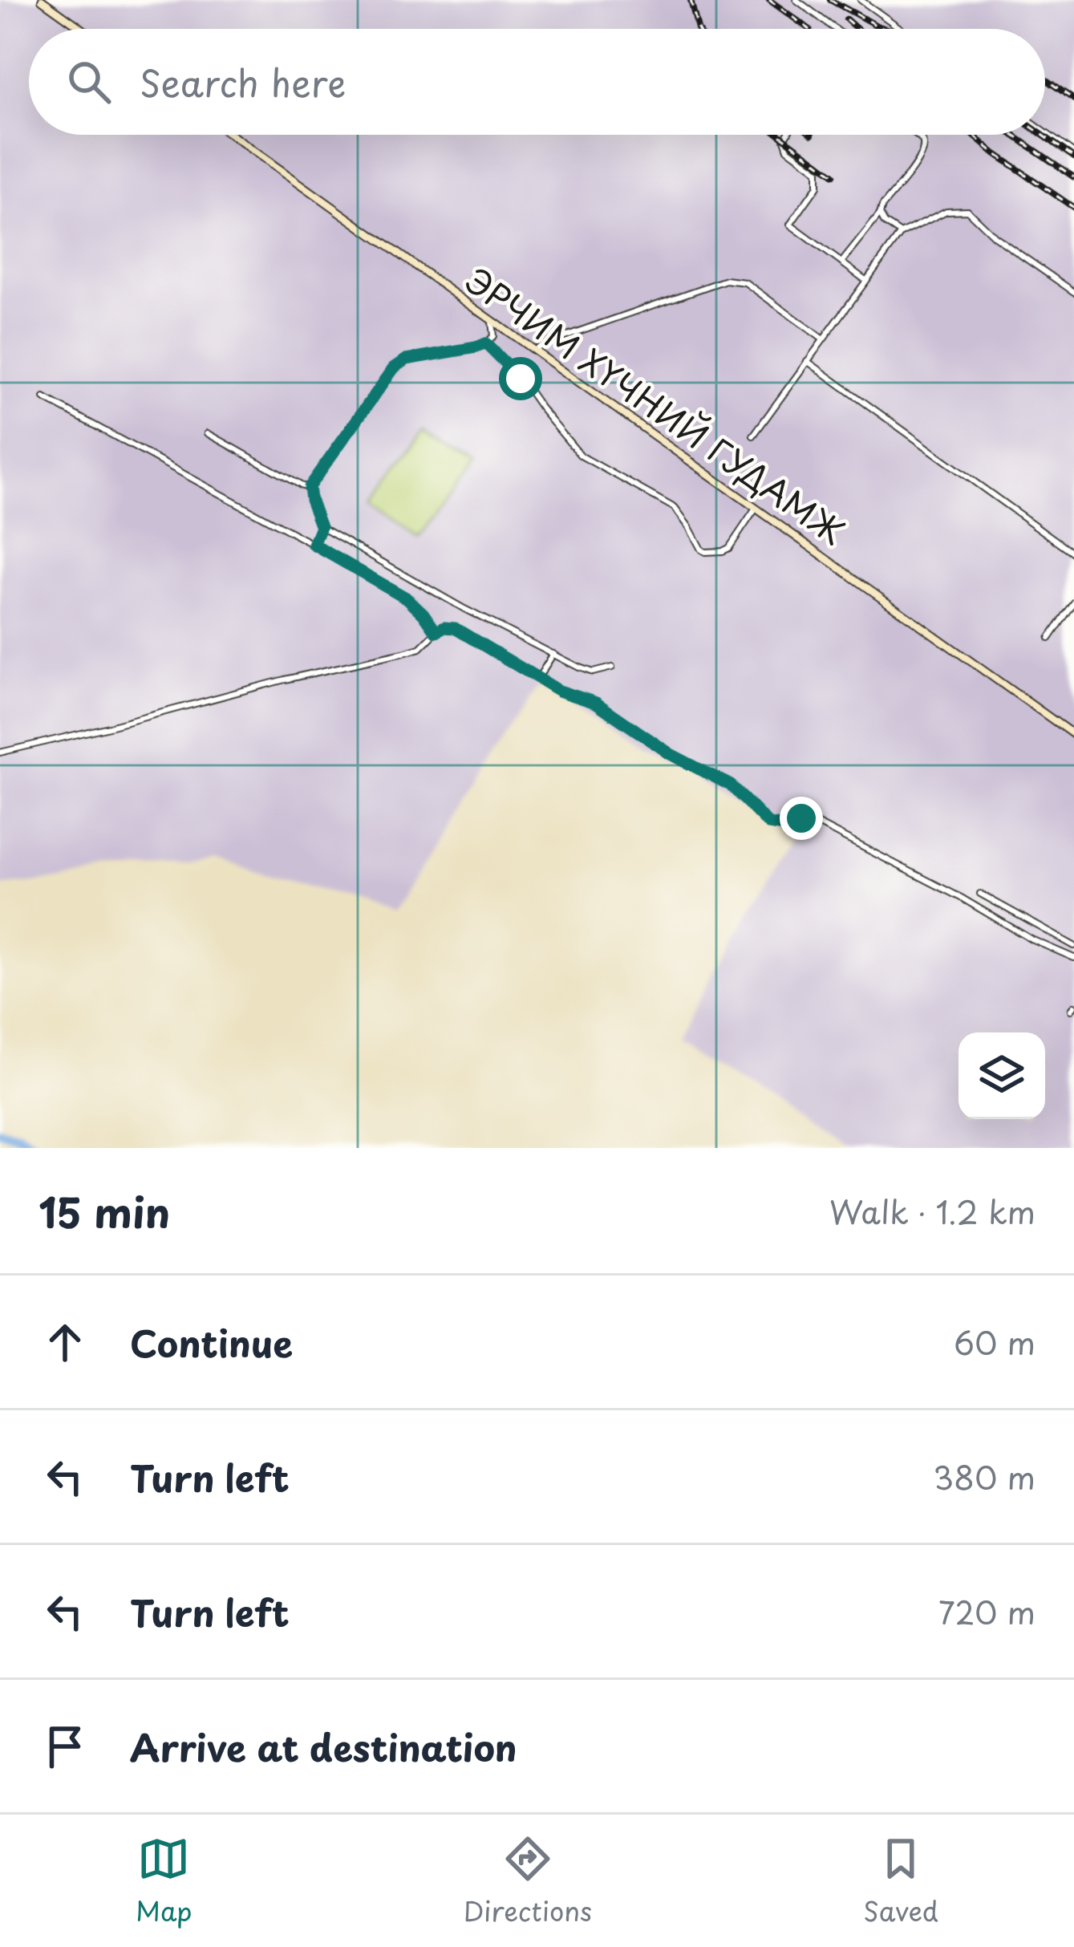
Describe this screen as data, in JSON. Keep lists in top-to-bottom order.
{
  "streets": {
    "main road": ["ЭРЧИМ ХҮЧНИЙ ГУДАМЖ"]
  },
  "page": {
    "search": "Search here",
    "heading": ["15 min", "Walk · 1.2 km"],
    "list": [
      ["Continue", "60 m"],
      ["Turn left", "380 m"],
      ["Turn left", "720 m"],
      "Arrive at destination"
    ],
    "nav": ["Map", "Directions", "Saved"]
  }
}
